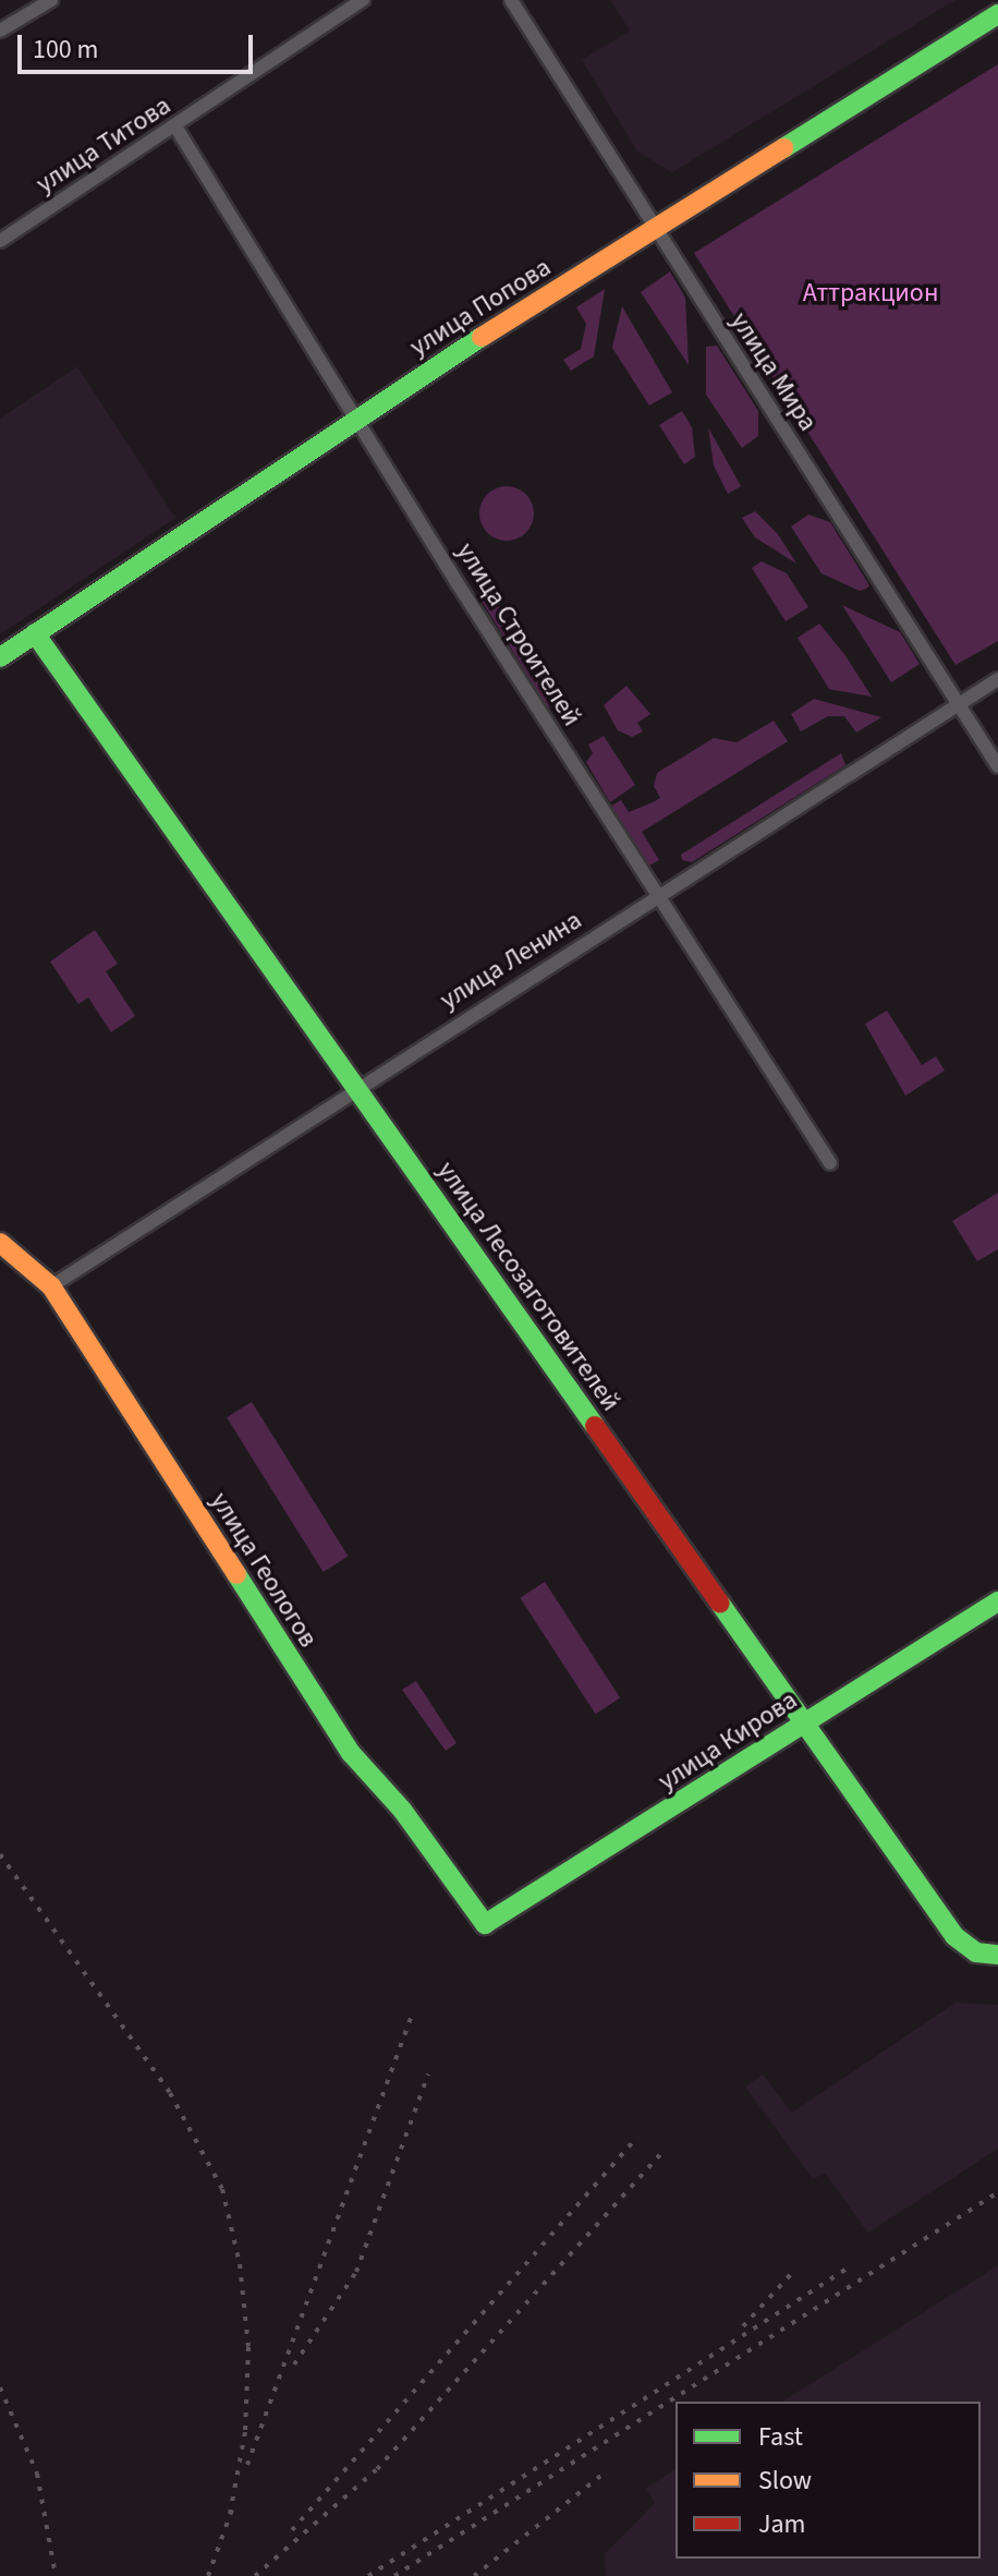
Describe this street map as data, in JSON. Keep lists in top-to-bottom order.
{
  "streets": {
    "street": [
      "улица Титова",
      "улица Попова",
      "улица Мира",
      "улица Строителей",
      "улица Ленина",
      "улица Лесозаготовителей",
      "улица Геологов",
      "улица Кирова"
    ]
  },
  "crossings": [
    ["улица Титова", "улица Строителей"],
    ["улица Попова", "улица Мира"],
    ["улица Попова", "улица Строителей"],
    ["улица Попова", "улица Лесозаготовителей"],
    ["улица Мира", "улица Ленина"],
    ["улица Строителей", "улица Ленина"],
    ["улица Ленина", "улица Лесозаготовителей"],
    ["улица Ленина", "улица Геологов"],
    ["улица Лесозаготовителей", "улица Кирова"],
    ["улица Геологов", "улица Кирова"]
  ],
  "parks": ["Аттракцион"],
  "legend": ["Fast", "Slow", "Jam"],
  "scale_bar": "100 m"
}
